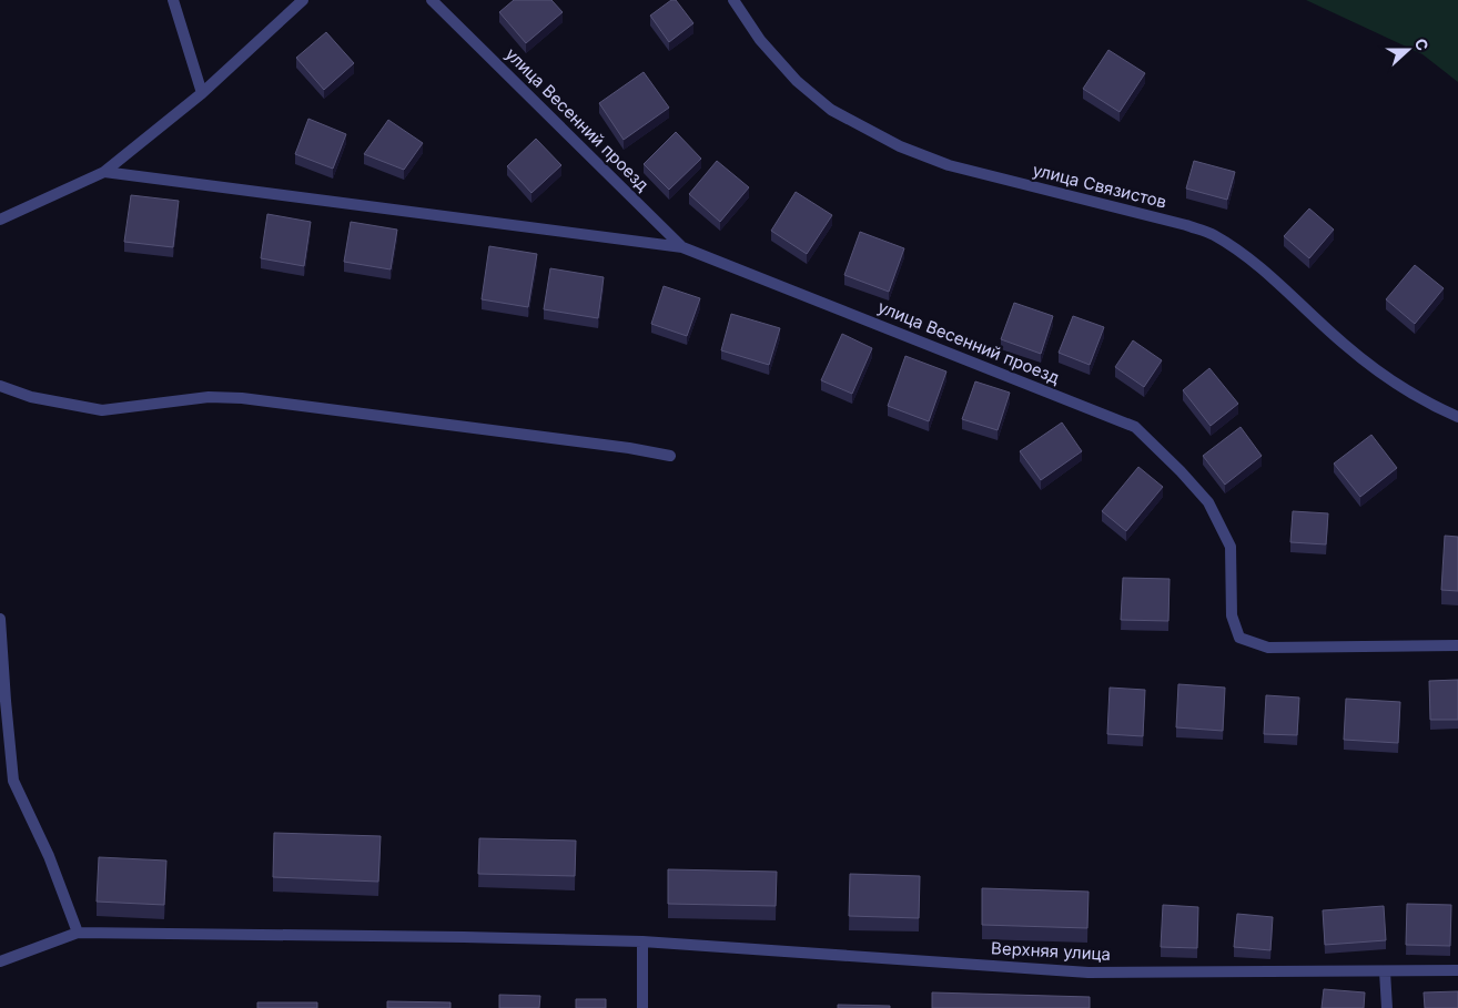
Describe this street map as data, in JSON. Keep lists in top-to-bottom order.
{
  "streets": {
    "street": ["улица Весенний проезд", "улица Связистов", "Верхняя улица"]
  },
  "north": "right"
}
